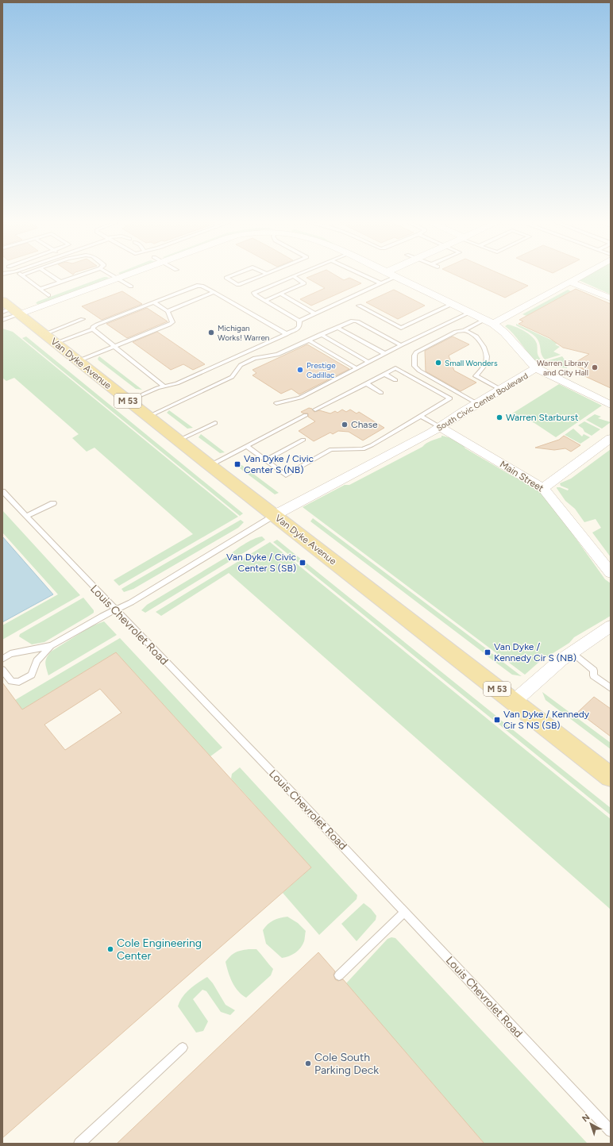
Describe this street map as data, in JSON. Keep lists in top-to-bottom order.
{
  "streets": {
    "main road": ["Van Dyke Avenue", "M 53"],
    "street": ["South Civic Center Boulevard", "Main Street"],
    "lane": ["Louis Chevrolet Road"]
  },
  "crossings": [
    ["Van Dyke Avenue", "South Civic Center Boulevard"],
    ["South Civic Center Boulevard", "Main Street"]
  ],
  "places": {
    "other": [
      "Michigan Works! Warren",
      "Small Wonders",
      "Warren Library and City Hall",
      "Prestige Cadillac",
      "Warren Starburst",
      "Chase",
      "Cole Engineering Center",
      "Cole South Parking Deck"
    ],
    "transit": [
      "Van Dyke / Civic Center S (NB)",
      "Van Dyke / Civic Center S (SB)",
      "Van Dyke / Kennedy Cir S (NB)",
      "Van Dyke / Kennedy Cir S NS (SB)"
    ]
  },
  "north": "top left"
}
